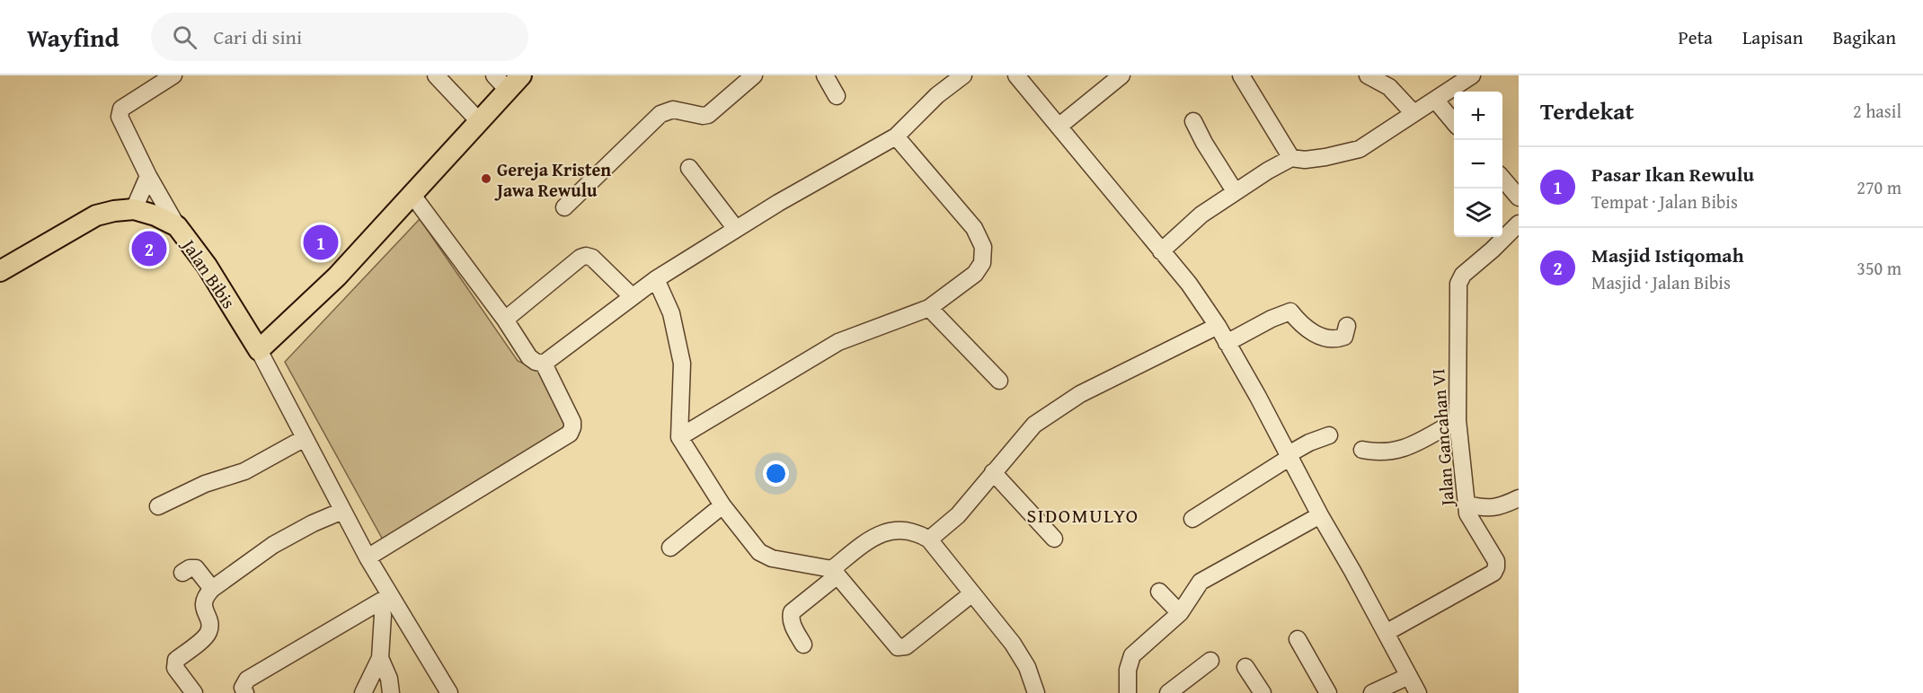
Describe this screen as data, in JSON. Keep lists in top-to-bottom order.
{
  "streets": {
    "main road": ["Jalan Bibis"],
    "street": ["Jalan Gancahan VI"]
  },
  "districts": ["SIDOMULYO"],
  "places": ["Gereja Kristen Jawa Rewulu"],
  "page": {
    "header": "Wayfind",
    "search": "Cari di sini",
    "nav": ["Peta", "Lapisan", "Bagikan"],
    "heading": ["Terdekat", "2 hasil"],
    "map_buttons": ["+", "−"],
    "list": [
      {
        "mark": "1",
        "name": "Pasar Ikan Rewulu",
        "note": "Tempat · Jalan Bibis",
        "value": "270 m"
      },
      {
        "mark": "2",
        "name": "Masjid Istiqomah",
        "note": "Masjid · Jalan Bibis",
        "value": "350 m"
      }
    ],
    "pins": ["1", "2"]
  }
}
